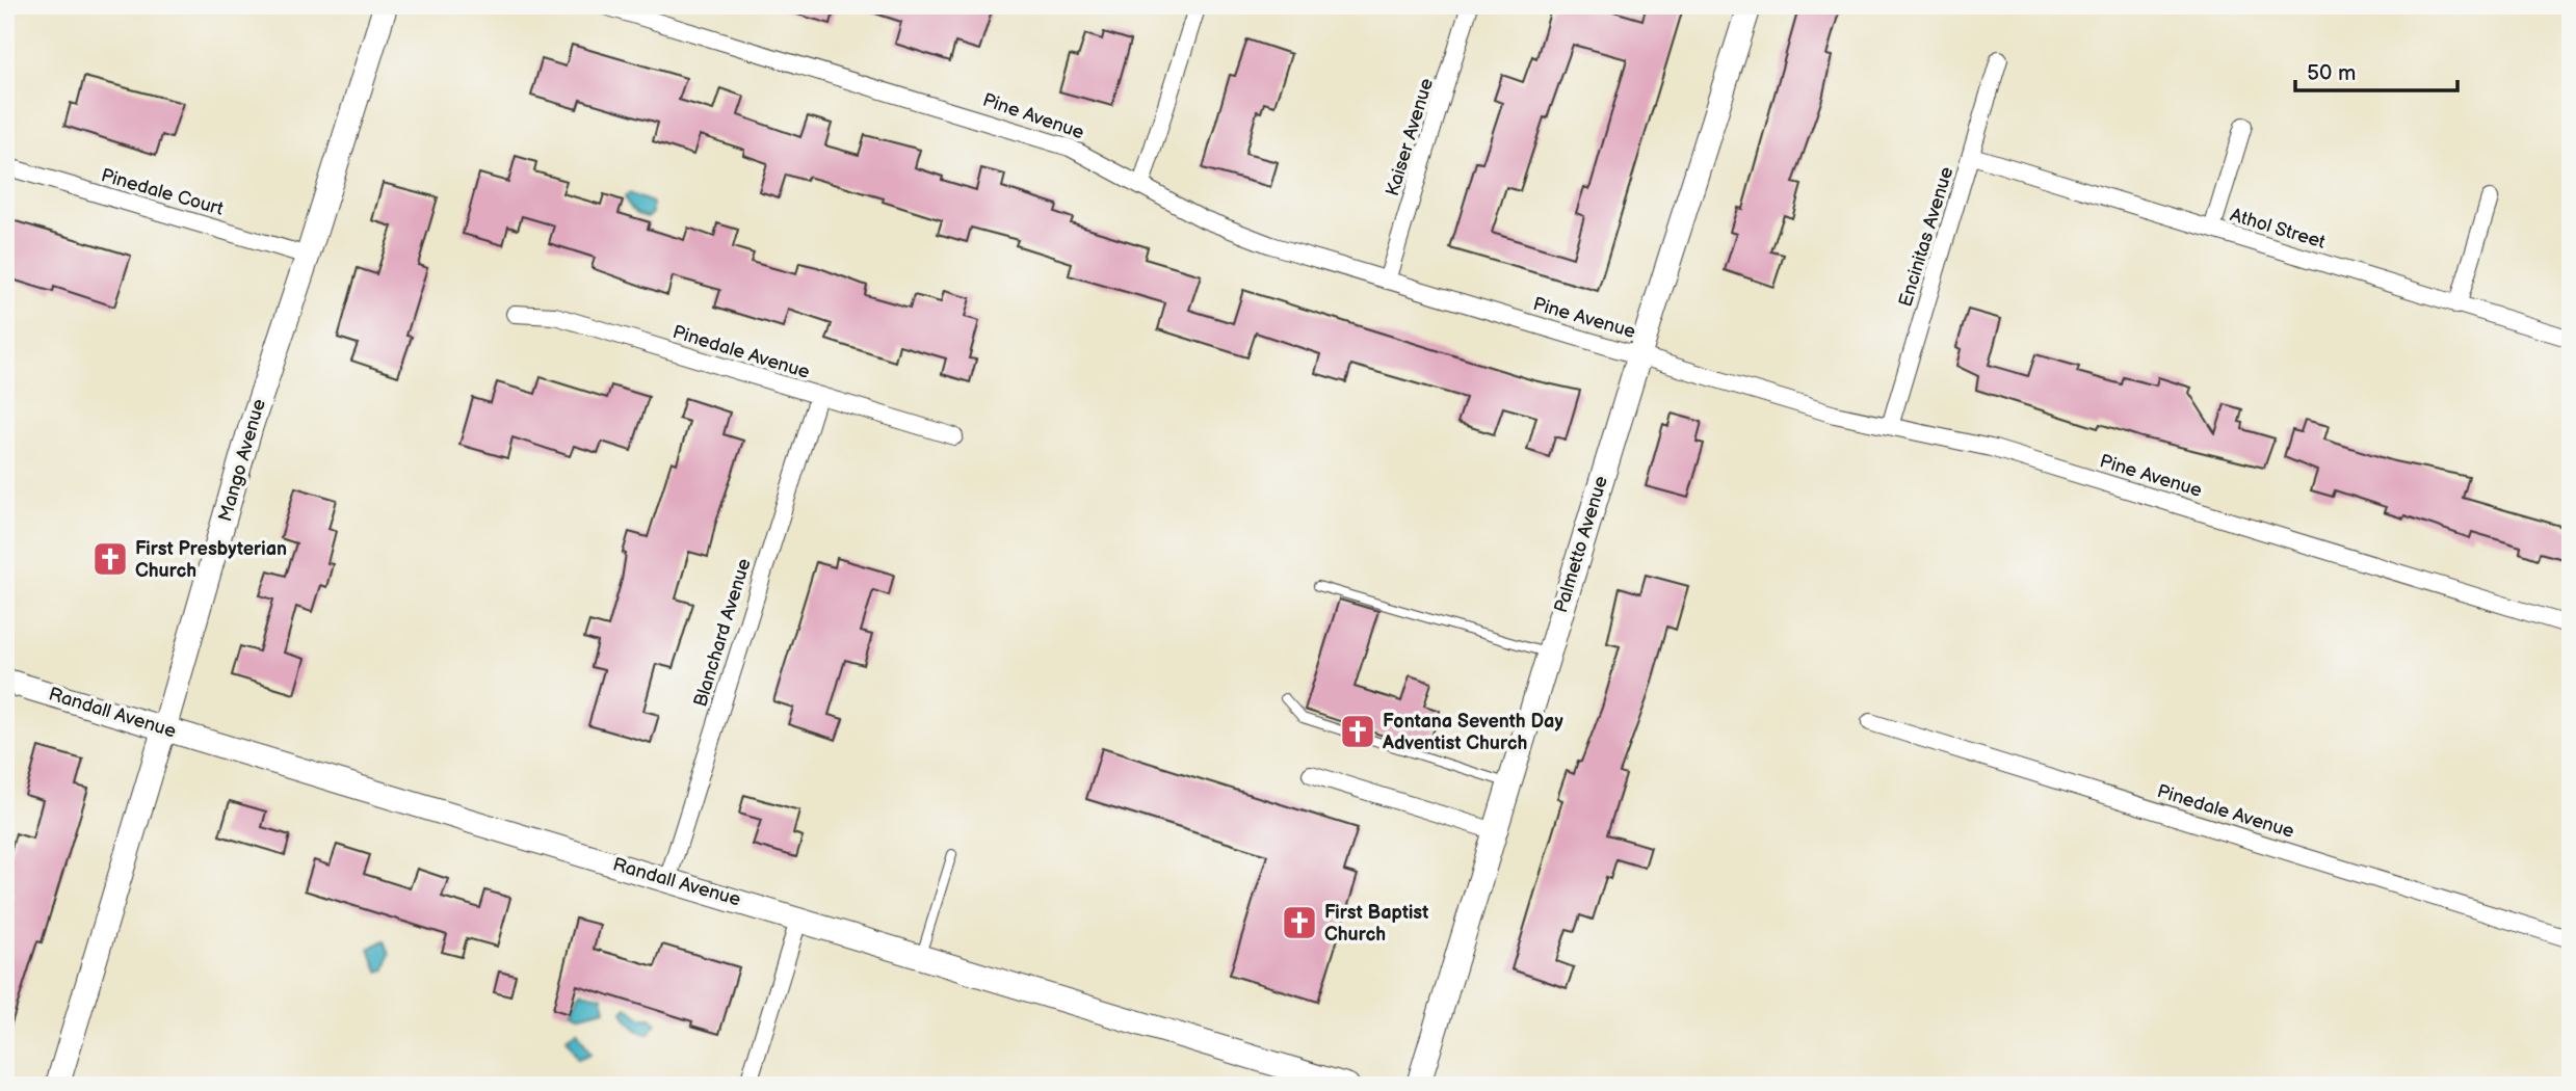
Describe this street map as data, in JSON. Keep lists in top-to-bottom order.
{
  "streets": {
    "street": [
      "Pine Avenue",
      "Kaiser Avenue",
      "Pinedale Court",
      "Athol Street",
      "Encinitas Avenue",
      "Pinedale Avenue",
      "Mango Avenue",
      "Palmetto Avenue",
      "Blanchard Avenue",
      "Randall Avenue"
    ]
  },
  "crossings": [
    ["Pine Avenue", "Kaiser Avenue"],
    ["Pine Avenue", "Encinitas Avenue"],
    ["Pine Avenue", "Palmetto Avenue"],
    ["Pinedale Court", "Mango Avenue"],
    ["Athol Street", "Encinitas Avenue"],
    ["Pinedale Avenue", "Blanchard Avenue"],
    ["Mango Avenue", "Randall Avenue"],
    ["Blanchard Avenue", "Randall Avenue"]
  ],
  "places": {
    "church": ["First Presbyterian Church", "Fontana Seventh Day Adventist Church", "First Baptist Church"]
  },
  "scale_bar": "50 m"
}
